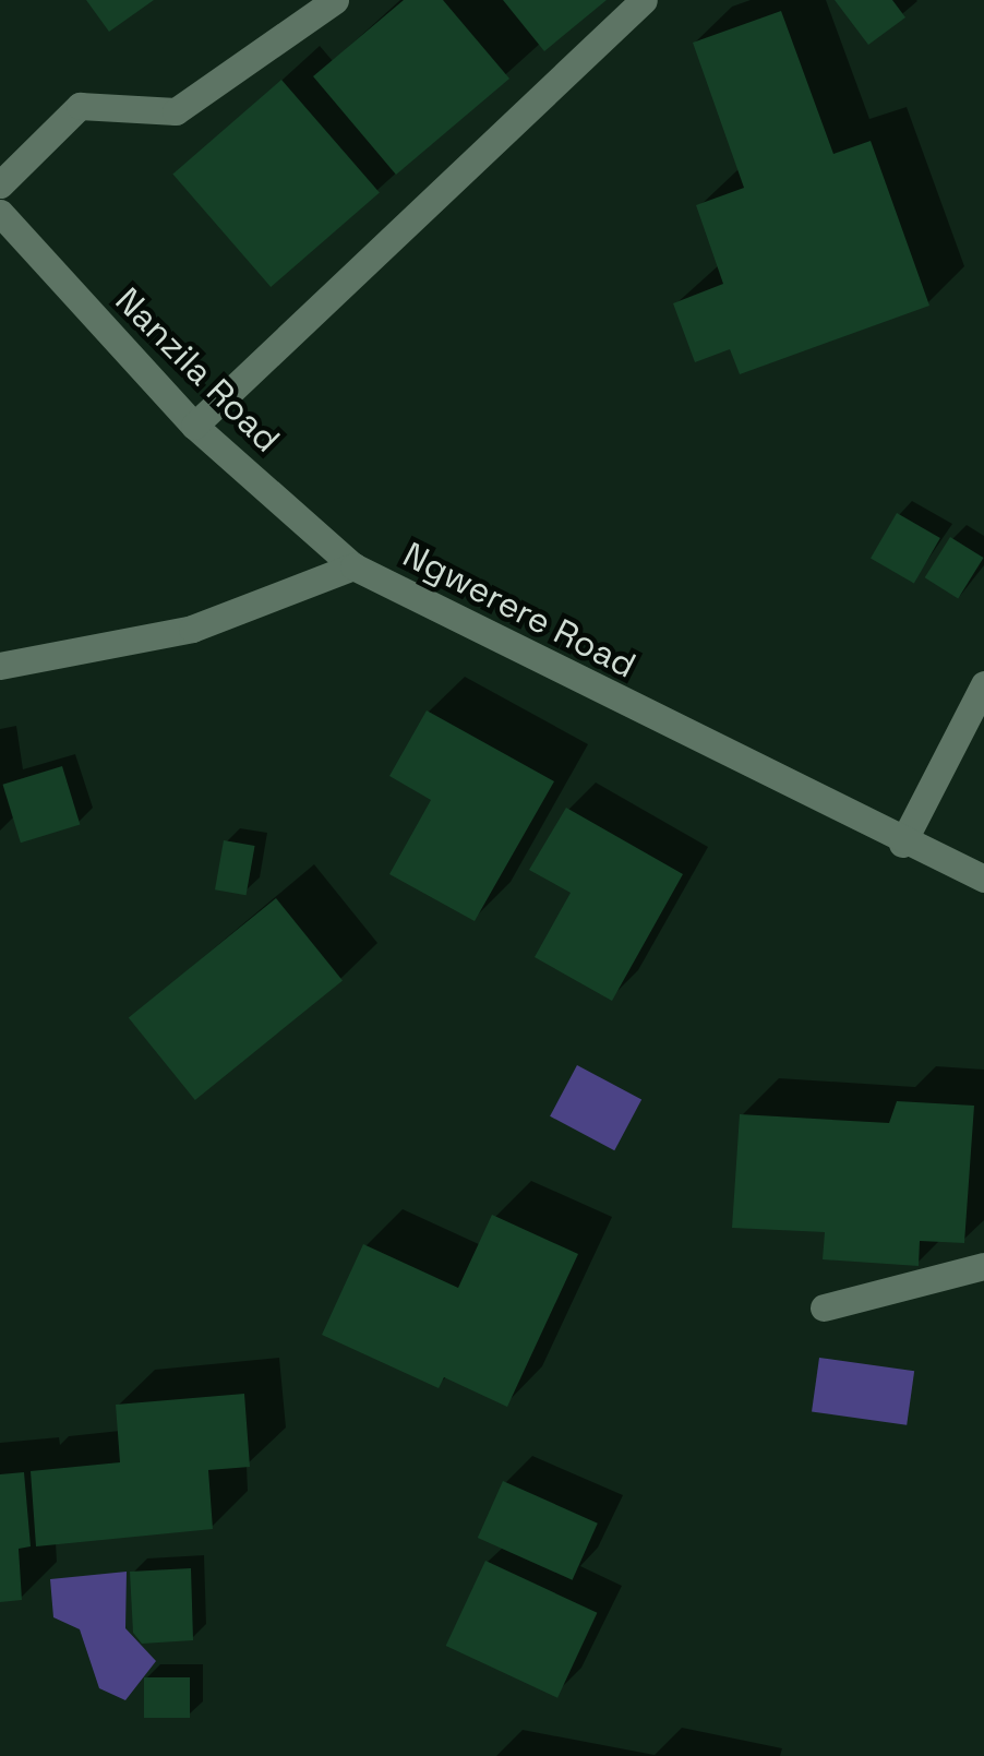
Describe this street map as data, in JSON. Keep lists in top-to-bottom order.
{
  "streets": {
    "street": ["Nanzila Road", "Ngwerere Road"]
  },
  "crossings": [
    ["Nanzila Road", "Ngwerere Road"]
  ]
}
